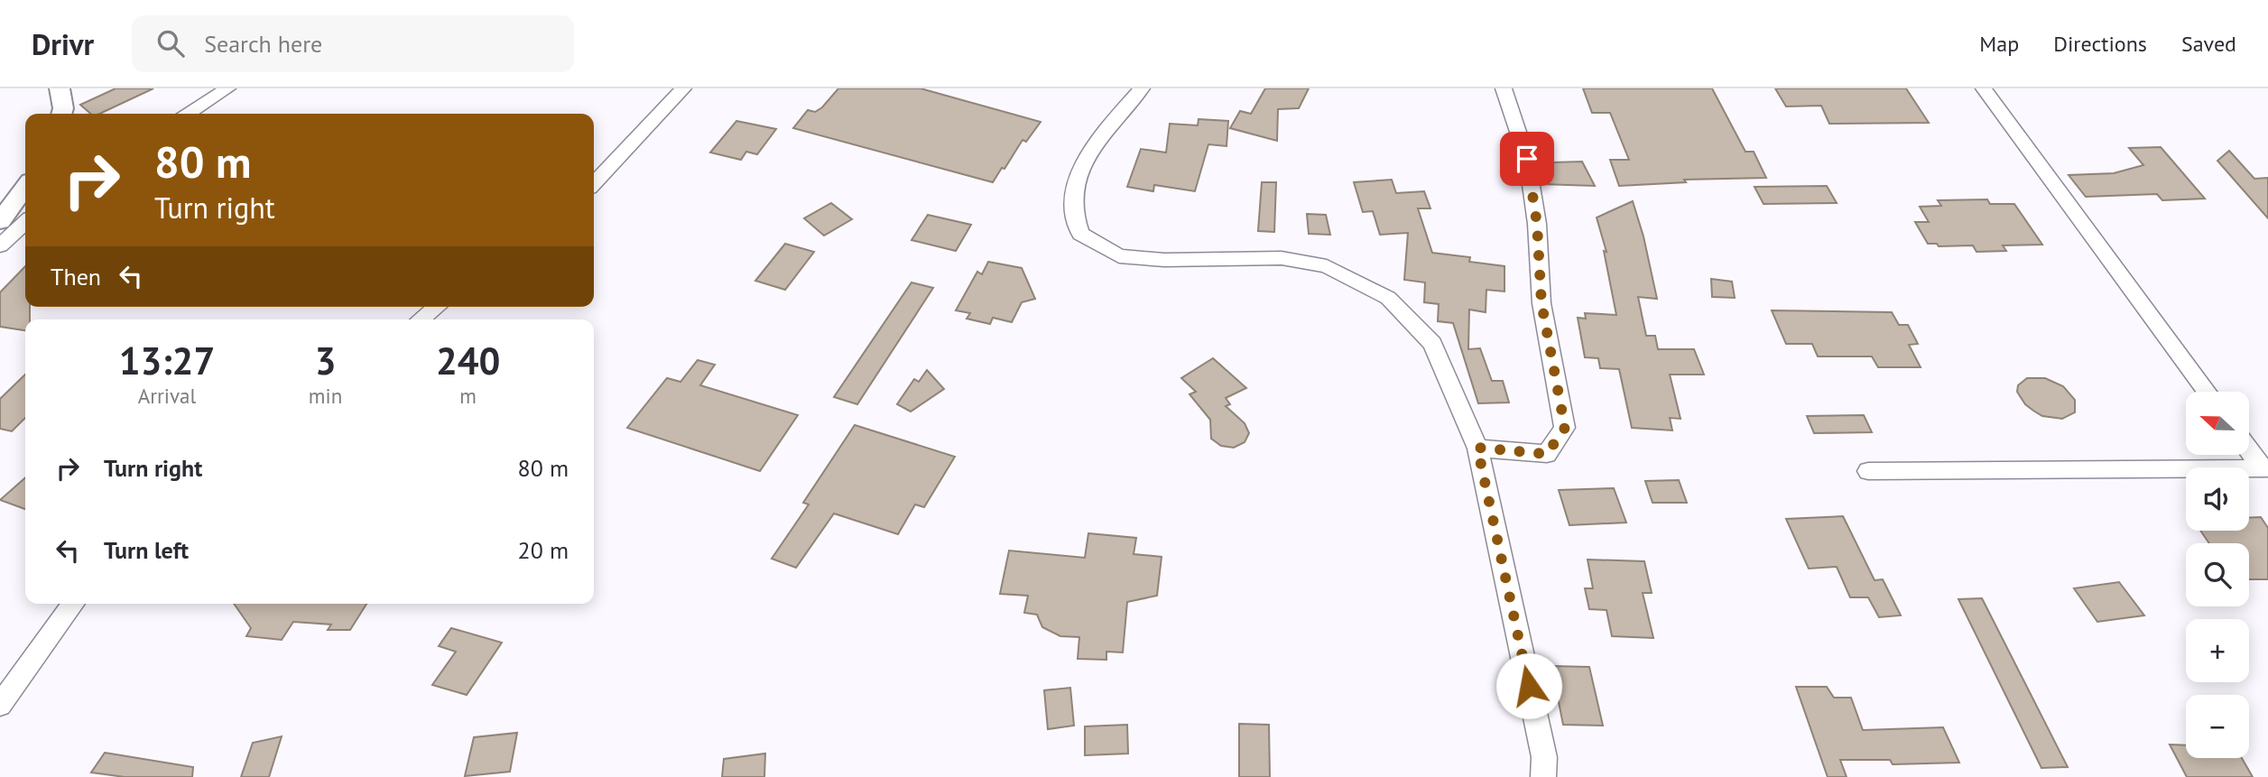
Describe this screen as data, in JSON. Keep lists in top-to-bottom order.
{
  "north": "left",
  "page": {
    "header": "Drivr",
    "search": "Search here",
    "nav": ["Map", "Directions", "Saved"],
    "turn": ["80 m", "Turn right"],
    "then": "Then",
    "eta": [
      "13:27",
      "Arrival",
      "3",
      "min",
      "240",
      "m"
    ],
    "map_buttons": ["+", "−"],
    "list": [
      {
        "name": "Turn right",
        "value": "80 m"
      },
      {
        "name": "Turn left",
        "value": "20 m"
      }
    ]
  }
}
